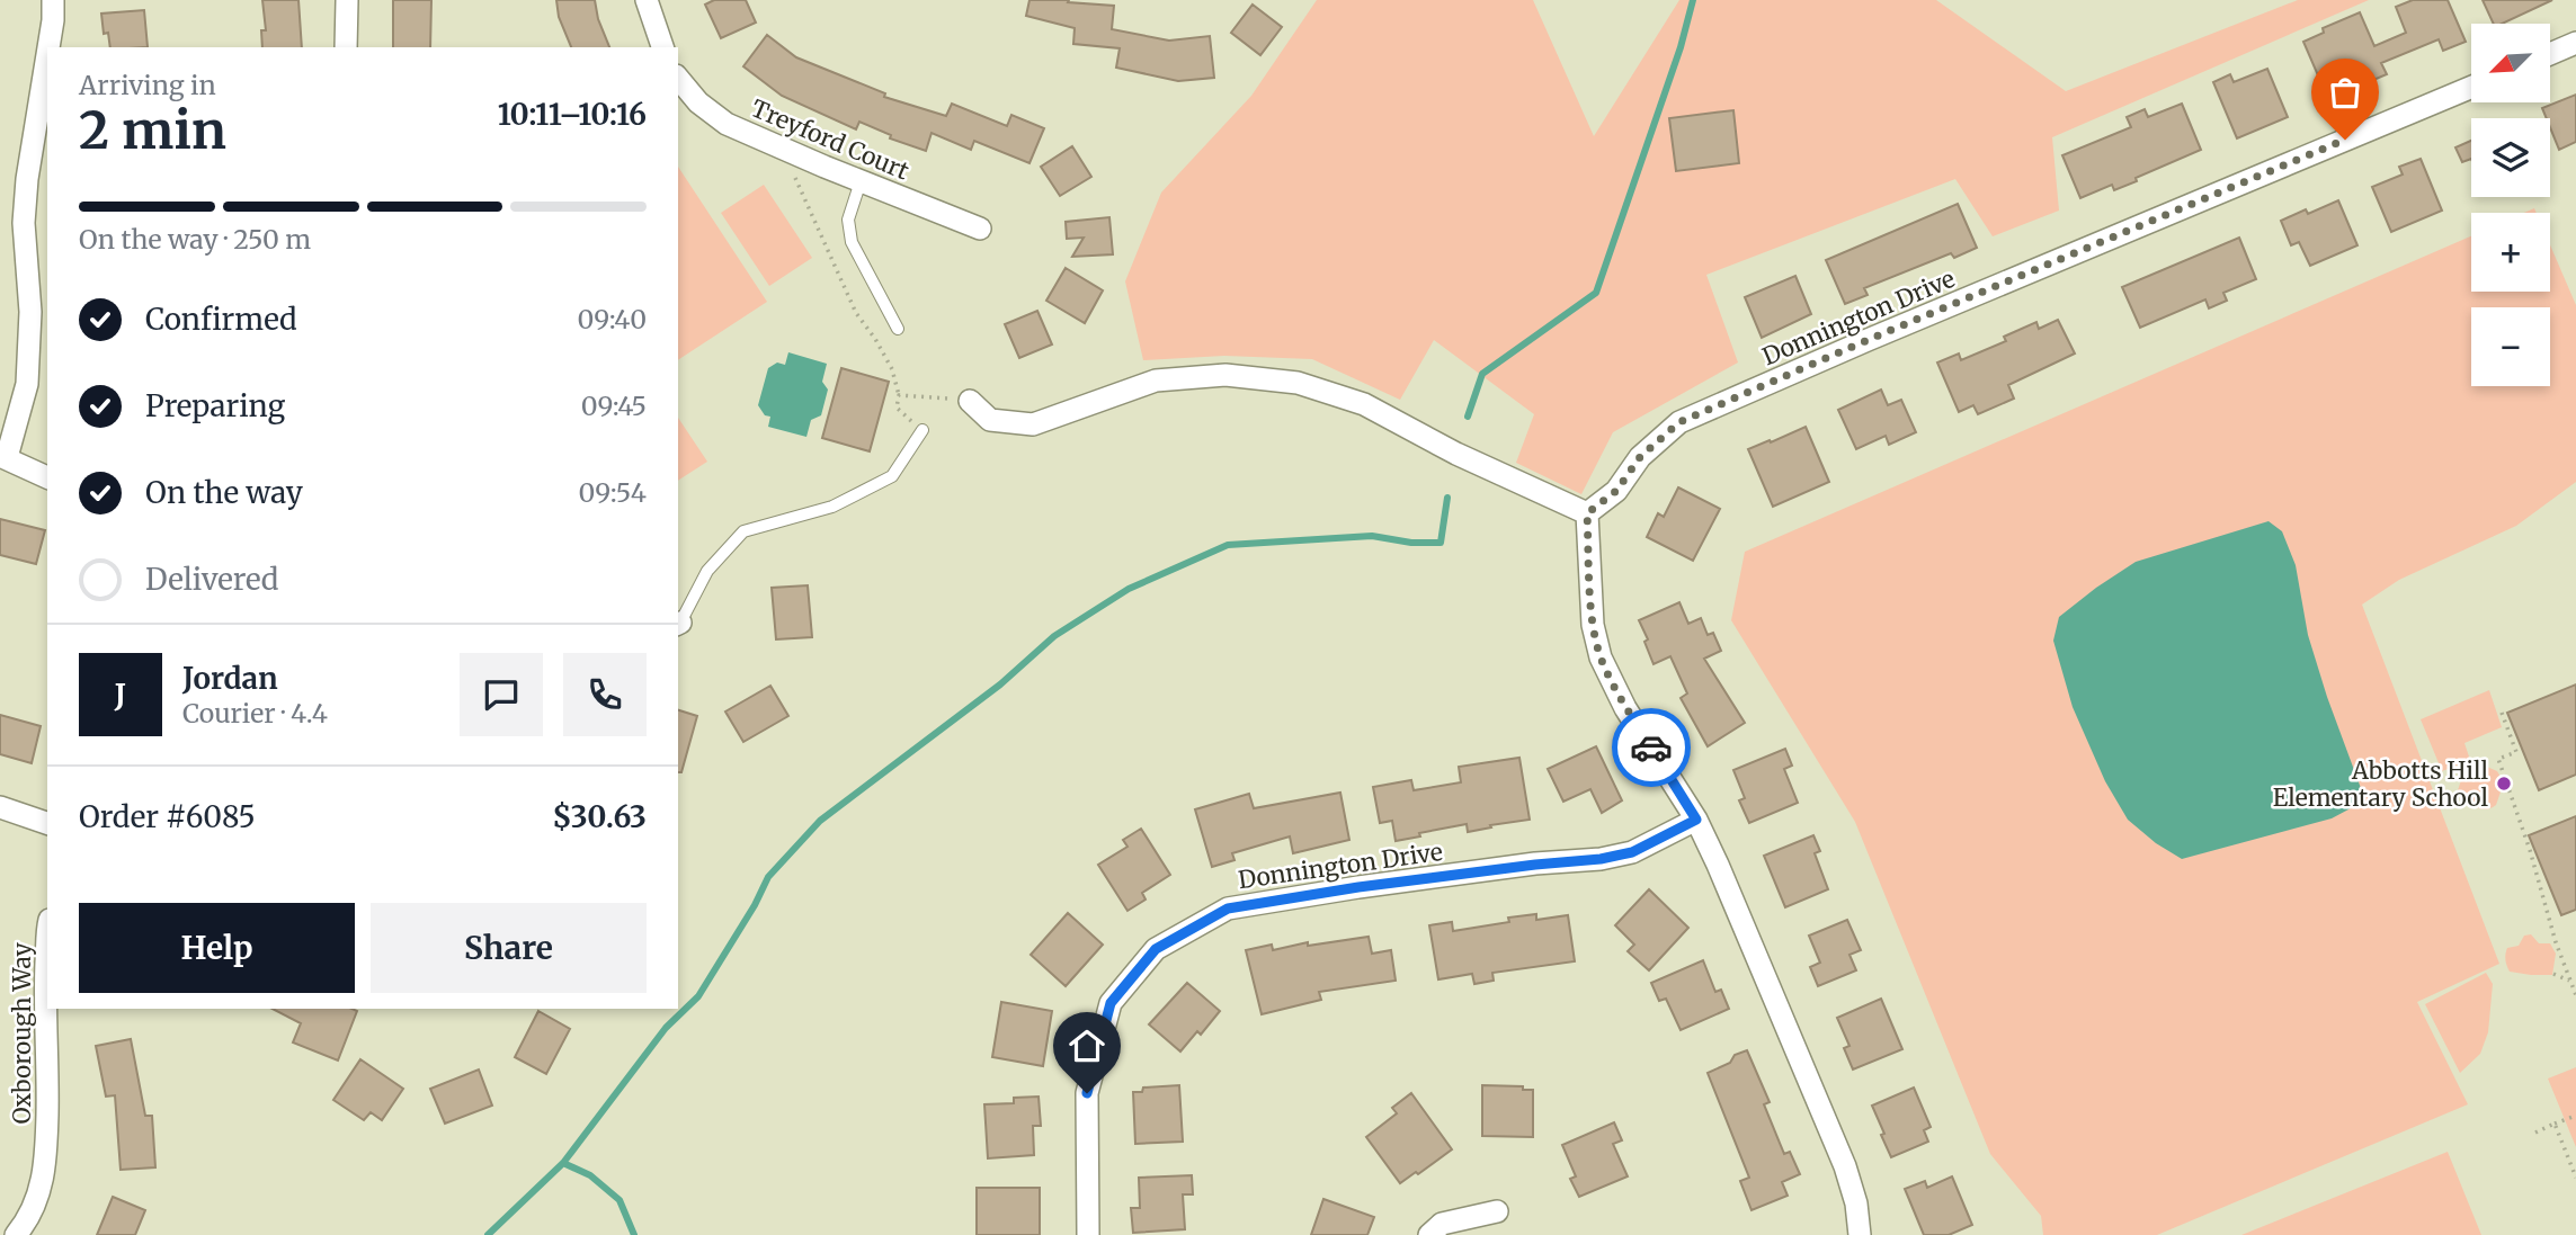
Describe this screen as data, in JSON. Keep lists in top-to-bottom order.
{
  "streets": {
    "street": ["Treyford Court", "Donnington Drive", "Oxborough Way"]
  },
  "places": ["Abbotts Hill Elementary School"],
  "north": "bottom left",
  "page": {
    "map_buttons": ["+", "−"],
    "heading": ["2 min", "Arriving in", "10:11–10:16"],
    "panel": [
      "Jordan",
      "Courier · 4.4",
      "Order #6085",
      "$30.63"
    ],
    "bar": "On the way · 250 m",
    "list": [
      ["Confirmed", "09:40"],
      ["Preparing", "09:45"],
      ["On the way", "09:54"],
      "Delivered"
    ],
    "round": "J",
    "buttons": ["Help", "Share"]
  }
}
